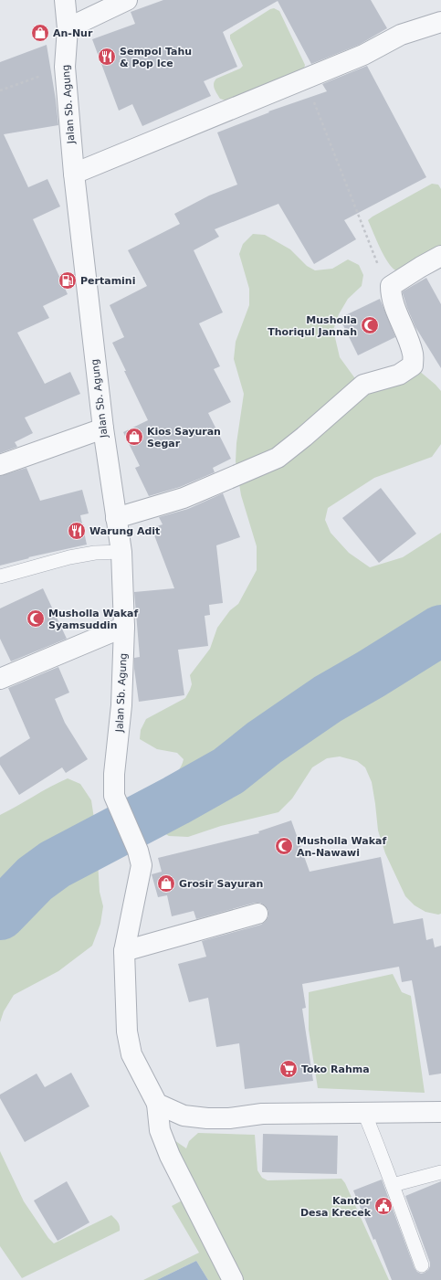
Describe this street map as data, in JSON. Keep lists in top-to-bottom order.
{
  "streets": {
    "street": ["Jalan Sb. Agung"]
  },
  "places": {
    "shop": ["An-Nur", "Kios Sayuran Segar", "Grosir Sayuran"],
    "restaurant": ["Sempol Tahu & Pop Ice", "Warung Adit"],
    "fuel station": ["Pertamini"],
    "mosque": ["Musholla Thoriqul Jannah", "Musholla Wakaf Syamsuddin", "Musholla Wakaf An-Nawawi"],
    "supermarket": ["Toko Rahma"],
    "public building": ["Kantor Desa Krecek"]
  }
}
